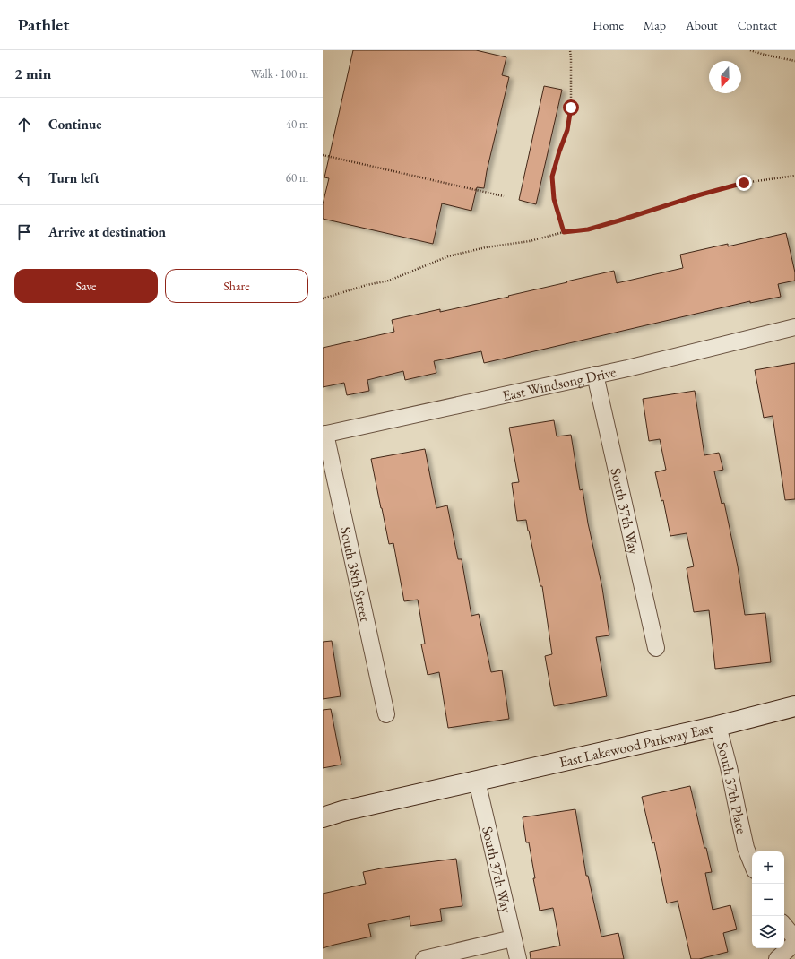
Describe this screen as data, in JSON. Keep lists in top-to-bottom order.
{
  "streets": {
    "street": [
      "East Windsong Drive",
      "South 37th Way",
      "South 38th Street",
      "East Lakewood Parkway East",
      "South 37th Place"
    ]
  },
  "crossings": [
    ["East Windsong Drive", "South 37th Way"],
    ["East Windsong Drive", "South 38th Street"],
    ["South 37th Way", "East Lakewood Parkway East"],
    ["East Lakewood Parkway East", "South 37th Place"]
  ],
  "north": "bottom",
  "page": {
    "header": "Pathlet",
    "nav": [
      "Home",
      "Map",
      "About",
      "Contact"
    ],
    "heading": ["2 min", "Walk · 100 m"],
    "list": [
      ["Continue", "40 m"],
      ["Turn left", "60 m"],
      "Arrive at destination"
    ],
    "buttons": ["Save", "Share"],
    "map_buttons": ["+", "−"]
  }
}
